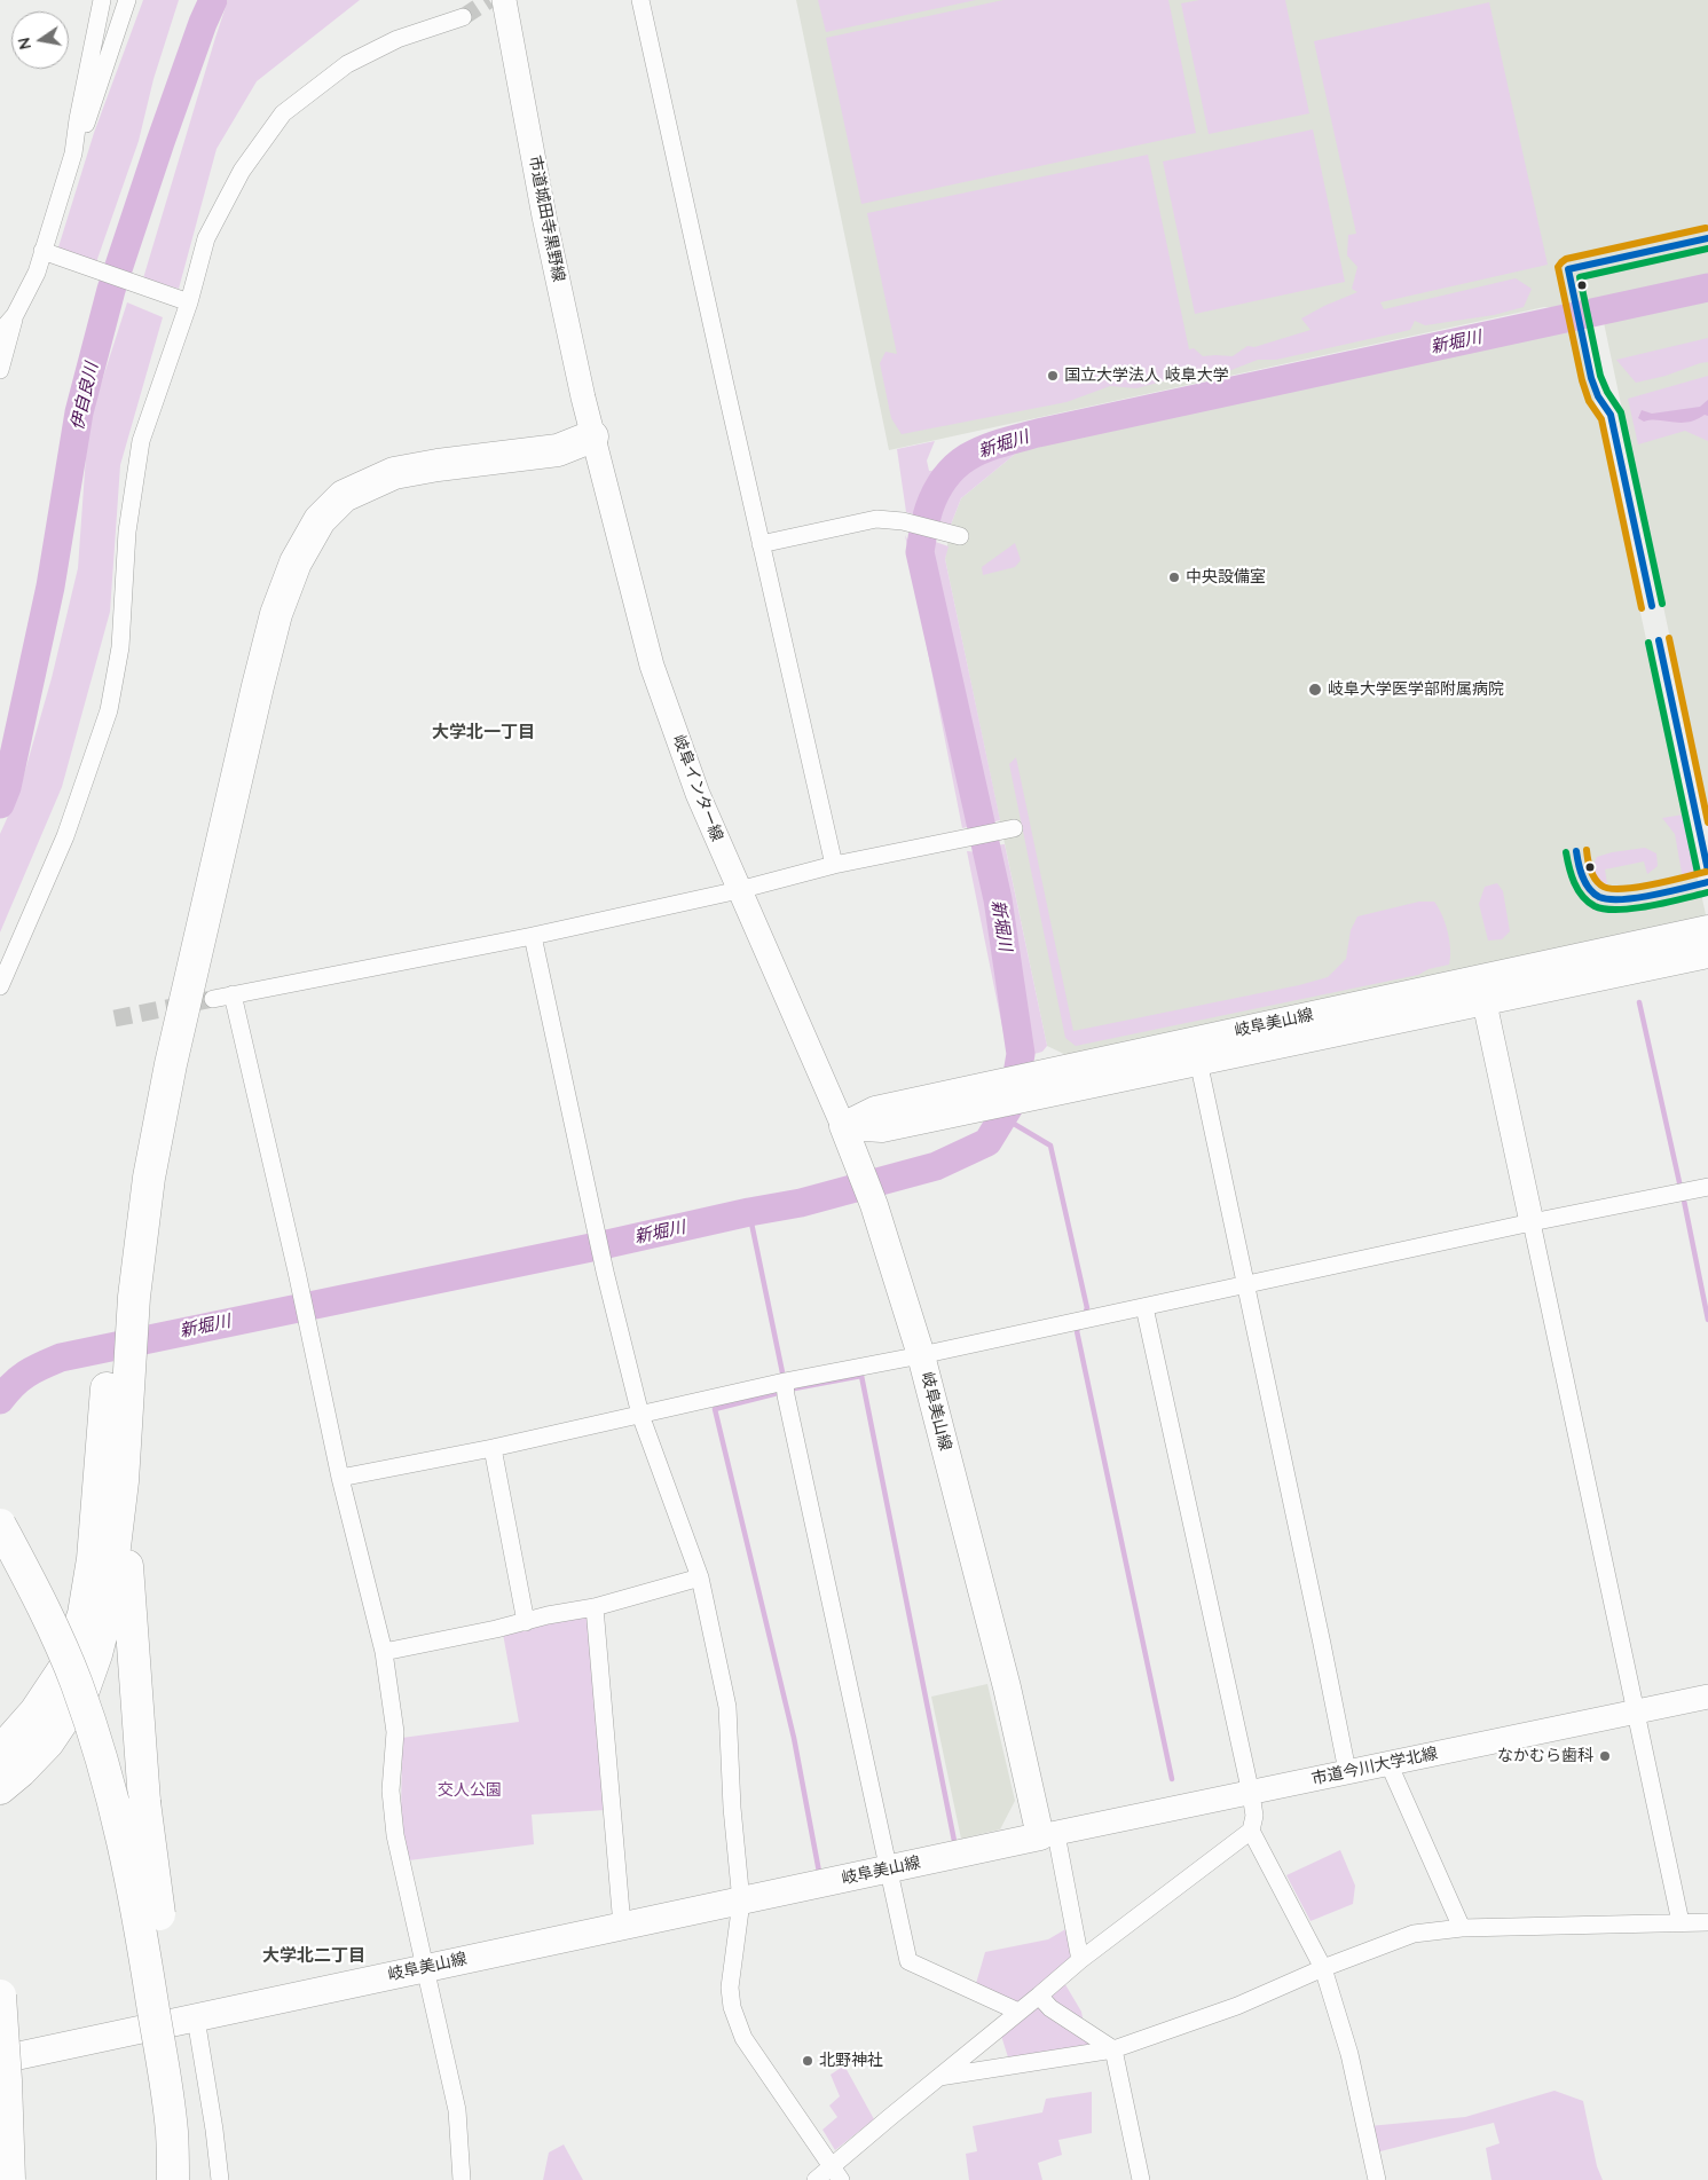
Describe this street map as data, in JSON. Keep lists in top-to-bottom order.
{
  "streets": {
    "main road": ["岐阜美山線"],
    "street": ["市道城田寺黒野線", "岐阜インター線", "市道今川大学北線"]
  },
  "crossings": [
    ["市道城田寺黒野線", "岐阜インター線"],
    ["岐阜インター線", "岐阜美山線"],
    ["岐阜美山線", "市道今川大学北線"]
  ],
  "districts": ["大学北一丁目", "大学北二丁目"],
  "water": ["新堀川", "伊自良川"],
  "parks": ["交人公園"],
  "places": [
    "国立大学法人 岐阜大学",
    "中央設備室",
    "岐阜大学医学部附属病院",
    "なかむら歯科",
    "北野神社"
  ],
  "north": "left"
}
